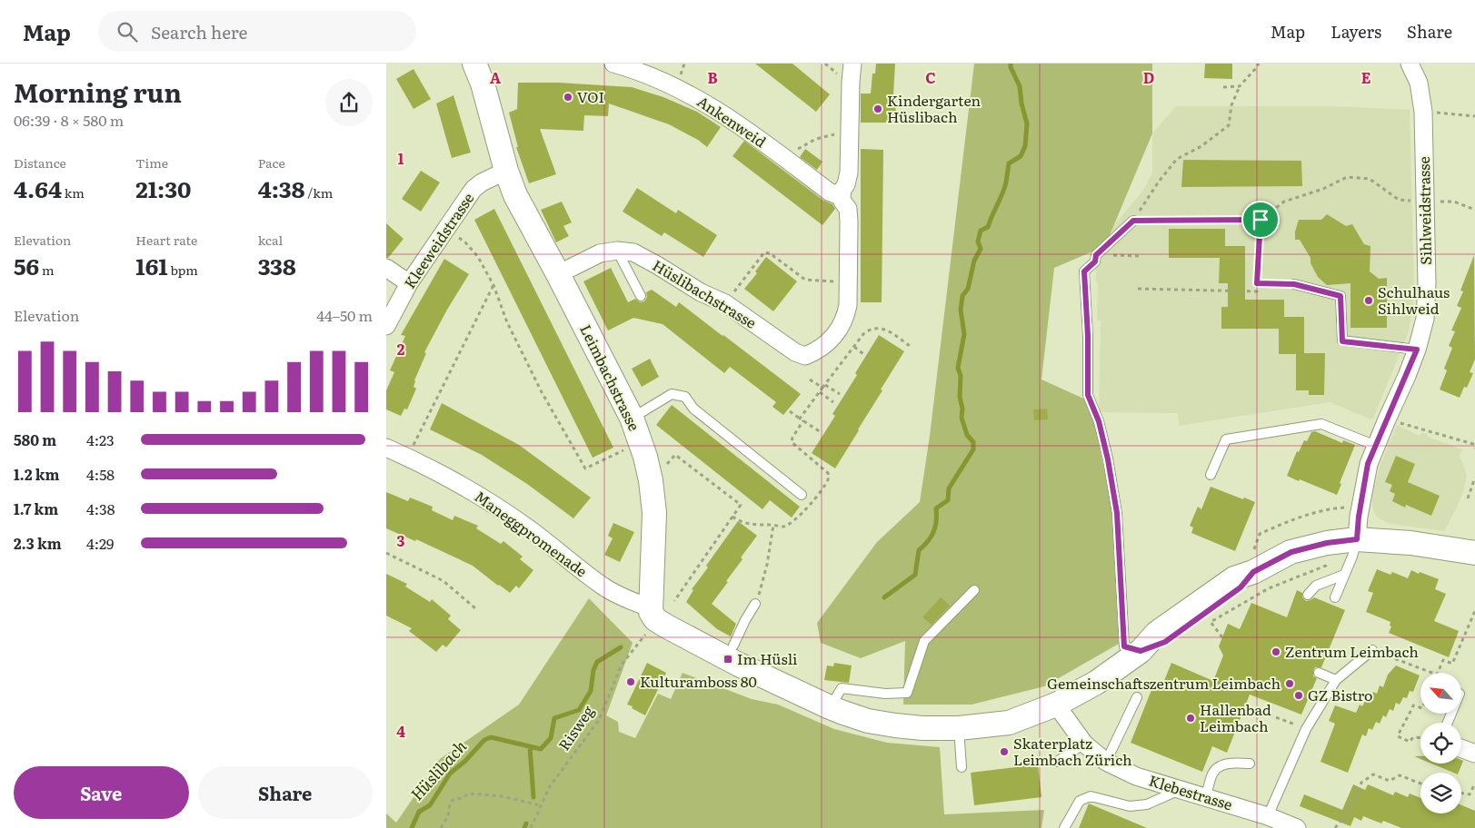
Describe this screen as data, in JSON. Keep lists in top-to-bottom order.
{
  "streets": {
    "street": [
      "Ankenweid",
      "Sihlweidstrasse",
      "Kleeweidstrasse",
      "Hüslibachstrasse",
      "Leimbachstrasse",
      "Maneggpromenade",
      "Klebestrasse"
    ],
    "path": ["Risweg"]
  },
  "crossings": [
    ["Ankenweid", "Hüslibachstrasse"],
    ["Kleeweidstrasse", "Leimbachstrasse"],
    ["Hüslibachstrasse", "Leimbachstrasse"],
    ["Leimbachstrasse", "Maneggpromenade"],
    ["Leimbachstrasse", "Risweg"],
    ["Maneggpromenade", "Risweg"]
  ],
  "water": ["Hüslibach"],
  "places": {
    "other": [
      "VOI",
      "Kindergarten Hüslibach",
      "Schulhaus Sihlweid",
      "Zentrum Leimbach",
      "Kulturamboss 80",
      "Gemeinschaftszentrum Leimbach",
      "GZ Bistro",
      "Hallenbad Leimbach",
      "Skaterplatz Leimbach Zürich"
    ],
    "transit": ["Im Hüsli"]
  },
  "north": "top left",
  "page": {
    "header": "Map",
    "search": "Search here",
    "nav": ["Map", "Layers", "Share"],
    "heading": ["Morning run", "06:39 · 8 × 580 m"],
    "stats": [
      ["Distance", "4.64 km"],
      ["Time", "21:30"],
      ["Pace", "4:38 /km"],
      ["Elevation", "56 m"],
      ["Heart rate", "161 bpm"],
      ["kcal", "338"]
    ],
    "chart": ["Elevation", "44–50 m"],
    "list": [
      {
        "name": "580 m",
        "note": "4:23"
      },
      {
        "name": "1.2 km",
        "note": "4:58"
      },
      {
        "name": "1.7 km",
        "note": "4:38"
      },
      {
        "name": "2.3 km",
        "note": "4:29"
      }
    ],
    "buttons": ["Save", "Share"]
  },
  "grid": {
    "columns": [
      "A",
      "B",
      "C",
      "D",
      "E"
    ],
    "rows": [
      "1",
      "2",
      "3",
      "4"
    ]
  }
}
